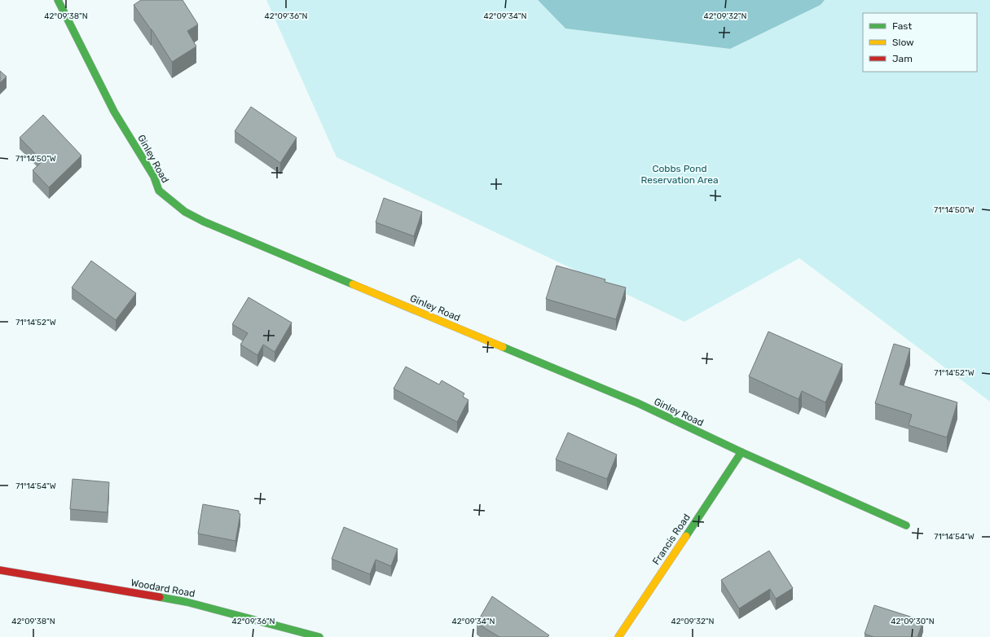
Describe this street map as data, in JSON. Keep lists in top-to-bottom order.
{
  "streets": {
    "street": ["Ginley Road", "Francis Road", "Woodard Road"]
  },
  "crossings": [
    ["Ginley Road", "Francis Road"]
  ],
  "parks": ["Cobbs Pond Reservation Area"],
  "legend": ["Fast", "Slow", "Jam"],
  "coordinates": [
    "42°09'38\"N",
    "42°09'36\"N",
    "42°09'34\"N",
    "42°09'32\"N",
    "71°14'50\"W",
    "71°14'52\"W",
    "71°14'54\"W",
    "42°09'30\"N"
  ]
}
